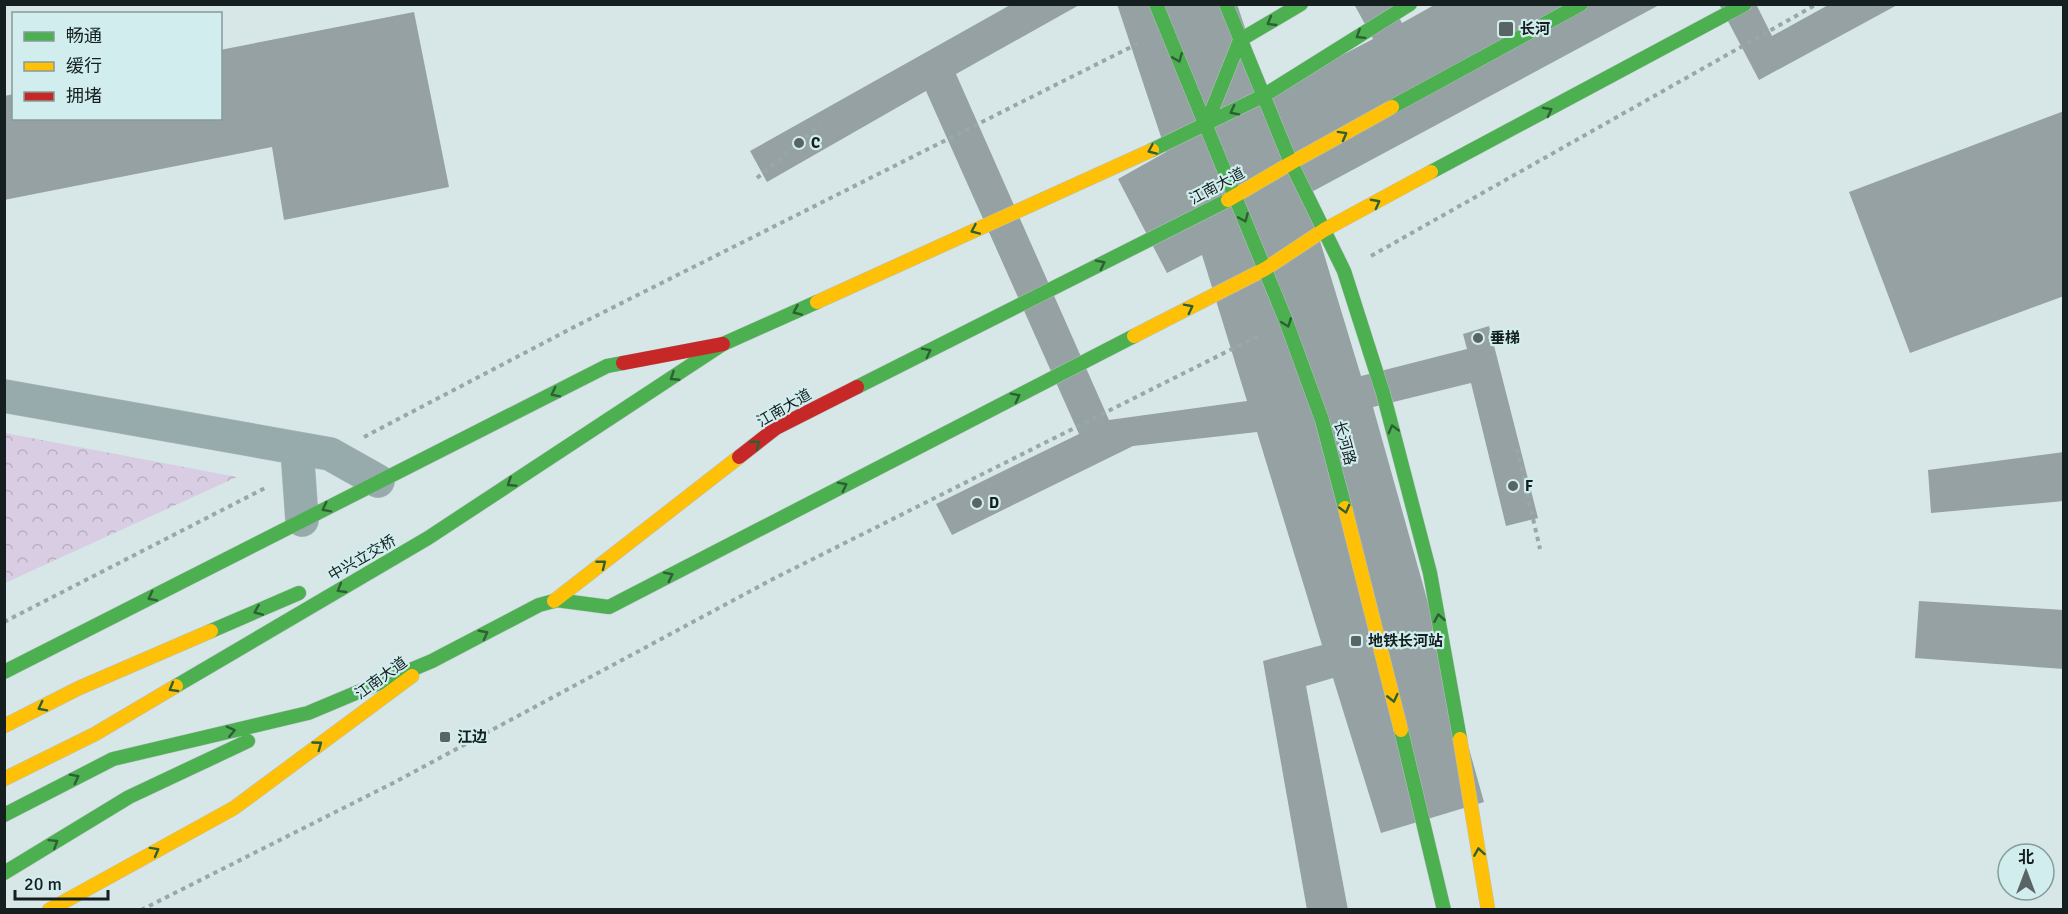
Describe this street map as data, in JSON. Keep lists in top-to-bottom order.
{
  "streets": {
    "main road": ["江南大道", "长河路", "中兴立交桥"]
  },
  "crossings": [
    ["江南大道", "长河路"]
  ],
  "places": {
    "transit": ["长河", "地铁长河站", "江边"],
    "other": [
      "C",
      "垂梯",
      "F",
      "D"
    ]
  },
  "legend": ["畅通", "缓行", "拥堵"],
  "scale_bar": "20 m",
  "north": "top"
}
